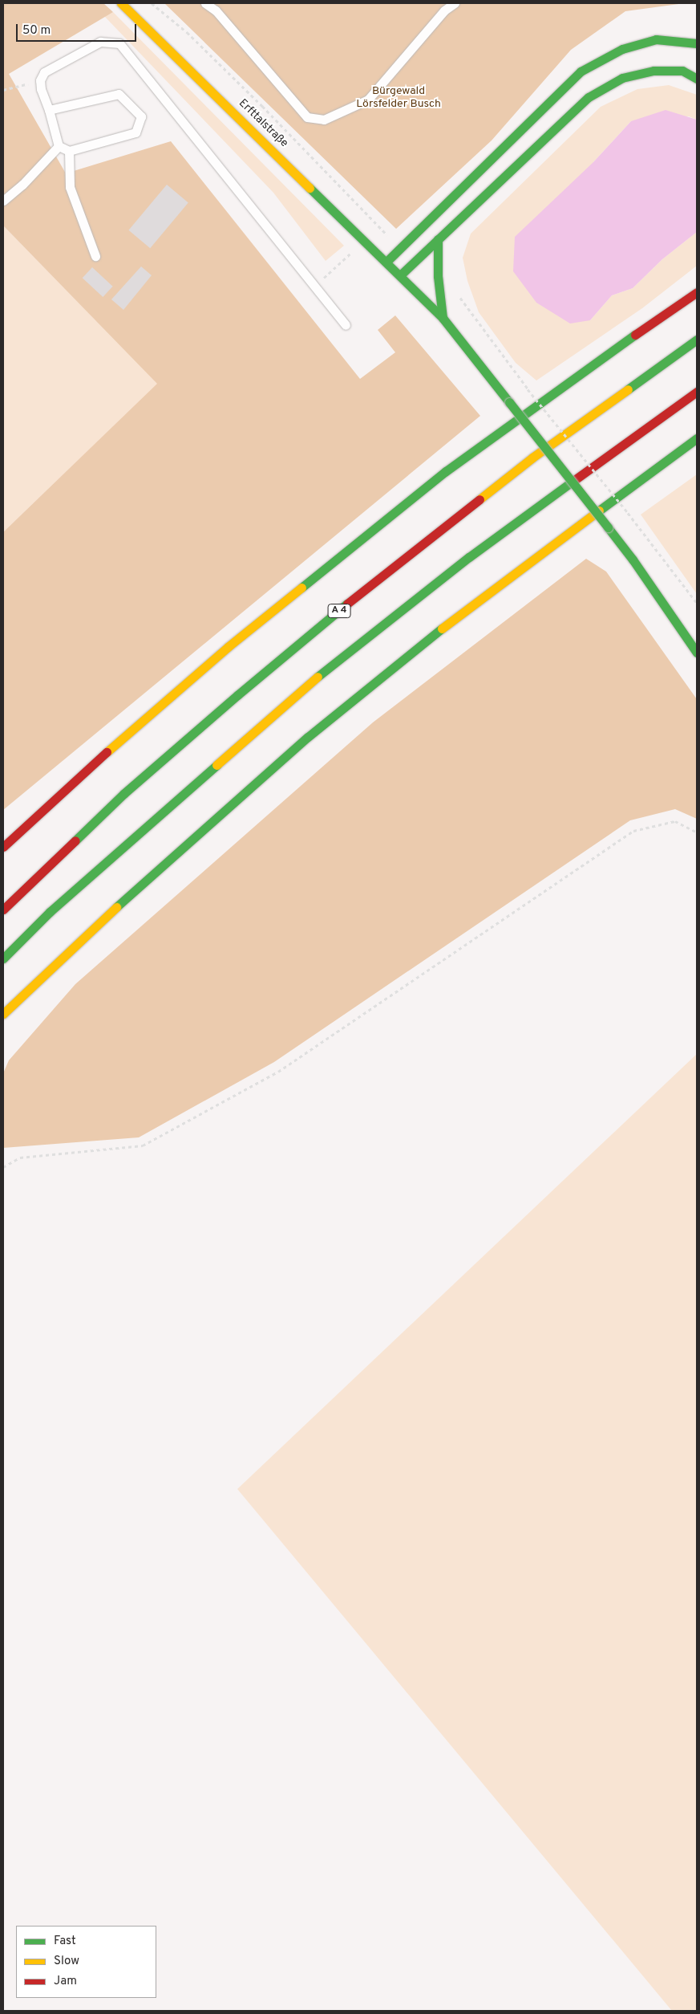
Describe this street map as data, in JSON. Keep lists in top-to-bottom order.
{
  "streets": {
    "main road": ["Erfttalstraße", "A 4"]
  },
  "parks": ["Bürgewald Lörsfelder Busch"],
  "legend": ["Fast", "Slow", "Jam"],
  "scale_bar": "50 m"
}
